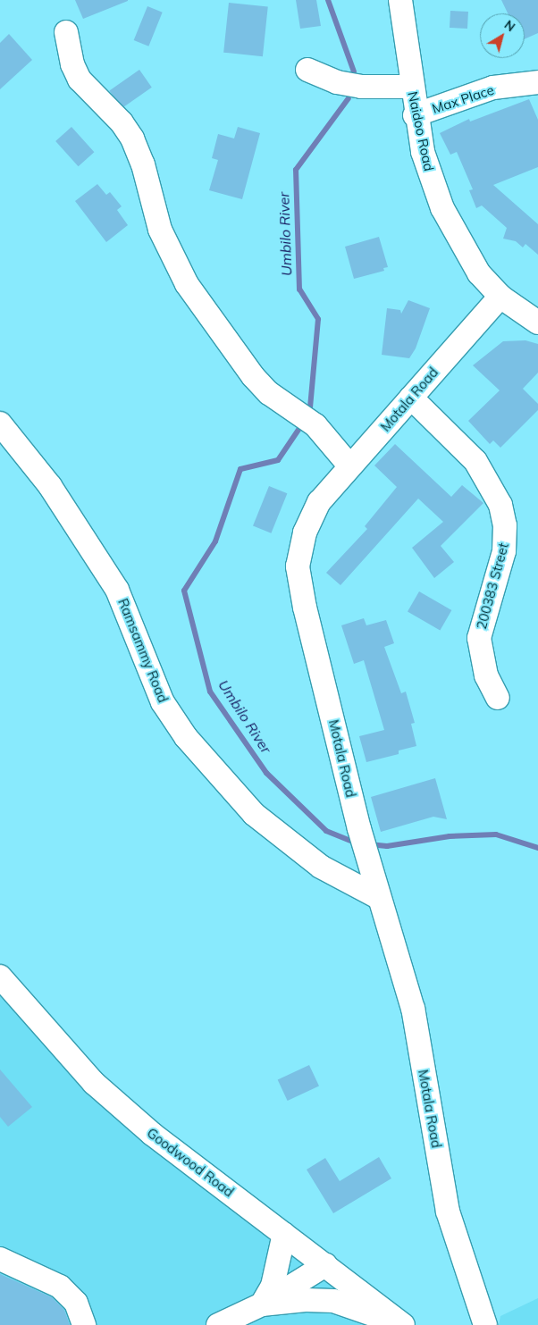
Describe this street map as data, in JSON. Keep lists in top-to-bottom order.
{
  "streets": {
    "street": [
      "Max Place",
      "Naidoo Road",
      "Motala Road",
      "200383 Street",
      "Ramsammy Road",
      "Goodwood Road"
    ]
  },
  "crossings": [
    ["Max Place", "Naidoo Road"],
    ["Naidoo Road", "Motala Road"],
    ["Motala Road", "200383 Street"],
    ["Motala Road", "Ramsammy Road"]
  ],
  "water": ["Umbilo River"],
  "north": "top right"
}
